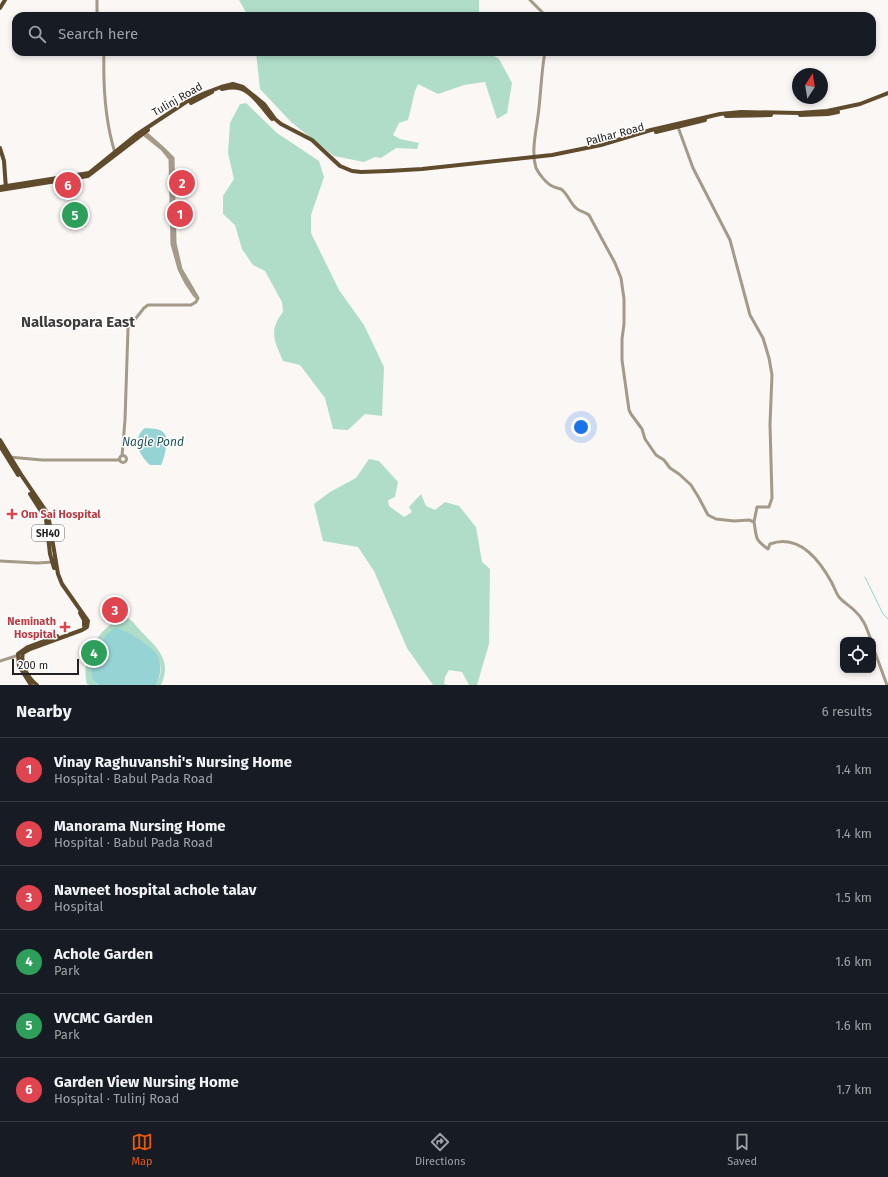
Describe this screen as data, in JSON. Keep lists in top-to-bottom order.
{
  "streets": {
    "main road": ["Tulinj Road", "Palhar Road", "SH40"]
  },
  "crossings": [
    ["Tulinj Road", "Palhar Road"]
  ],
  "districts": ["Nallasopara East"],
  "water": ["Nagle Pond"],
  "places": {
    "health": ["Om Sai Hospital", "Neminath Hospital"]
  },
  "scale_bar": "200 m",
  "north": "top",
  "page": {
    "search": "Search here",
    "pins": [
      "2",
      "6",
      "1",
      "5",
      "3",
      "4"
    ],
    "scale": "200 m",
    "heading": ["Nearby", "6 results"],
    "list": [
      {
        "mark": "1",
        "name": "Vinay Raghuvanshi's Nursing Home",
        "note": "Hospital · Babul Pada Road",
        "value": "1.4 km"
      },
      {
        "mark": "2",
        "name": "Manorama Nursing Home",
        "note": "Hospital · Babul Pada Road",
        "value": "1.4 km"
      },
      {
        "mark": "3",
        "name": "Navneet hospital achole talav",
        "note": "Hospital",
        "value": "1.5 km"
      },
      {
        "mark": "4",
        "name": "Achole Garden",
        "note": "Park",
        "value": "1.6 km"
      },
      {
        "mark": "5",
        "name": "VVCMC Garden",
        "note": "Park",
        "value": "1.6 km"
      },
      {
        "mark": "6",
        "name": "Garden View Nursing Home",
        "note": "Hospital · Tulinj Road",
        "value": "1.7 km"
      }
    ],
    "nav": ["Map", "Directions", "Saved"]
  }
}
